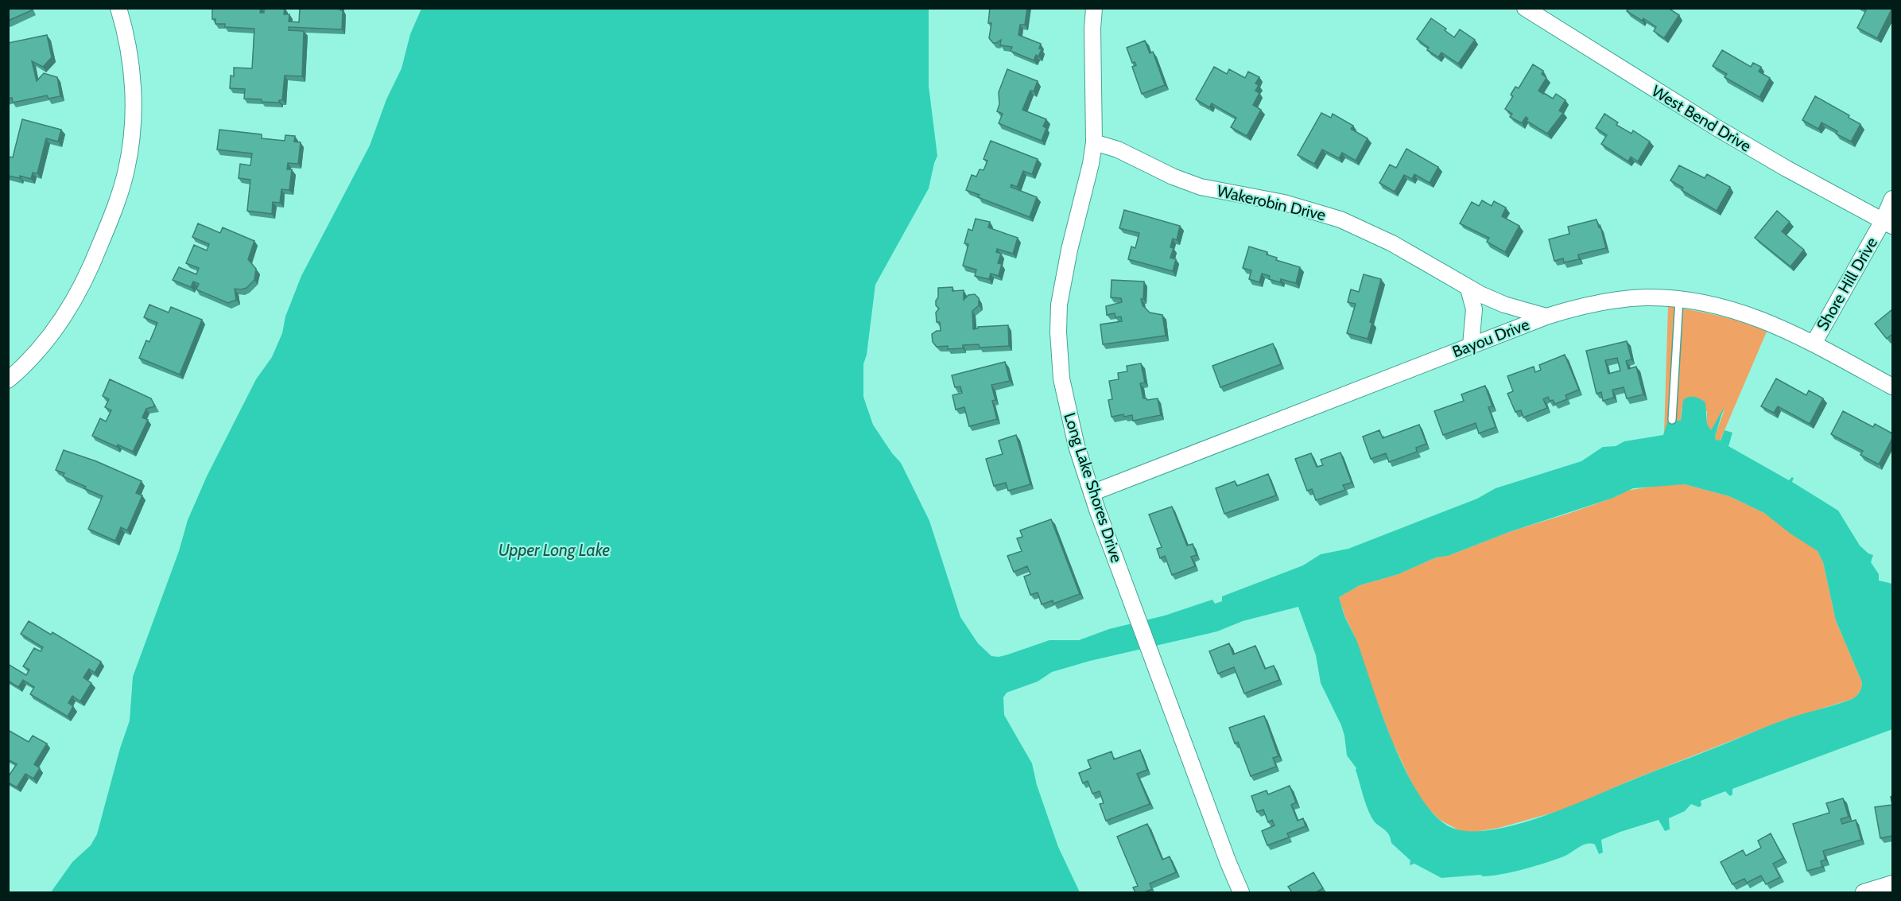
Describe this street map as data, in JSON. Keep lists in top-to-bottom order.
{
  "streets": {
    "street": [
      "West Bend Drive",
      "Wakerobin Drive",
      "Shore Hill Drive",
      "Bayou Drive",
      "Long Lake Shores Drive"
    ]
  },
  "crossings": [
    ["West Bend Drive", "Shore Hill Drive"],
    ["Wakerobin Drive", "Bayou Drive"],
    ["Wakerobin Drive", "Long Lake Shores Drive"],
    ["Shore Hill Drive", "Bayou Drive"],
    ["Bayou Drive", "Long Lake Shores Drive"]
  ],
  "water": ["Upper Long Lake"]
}
